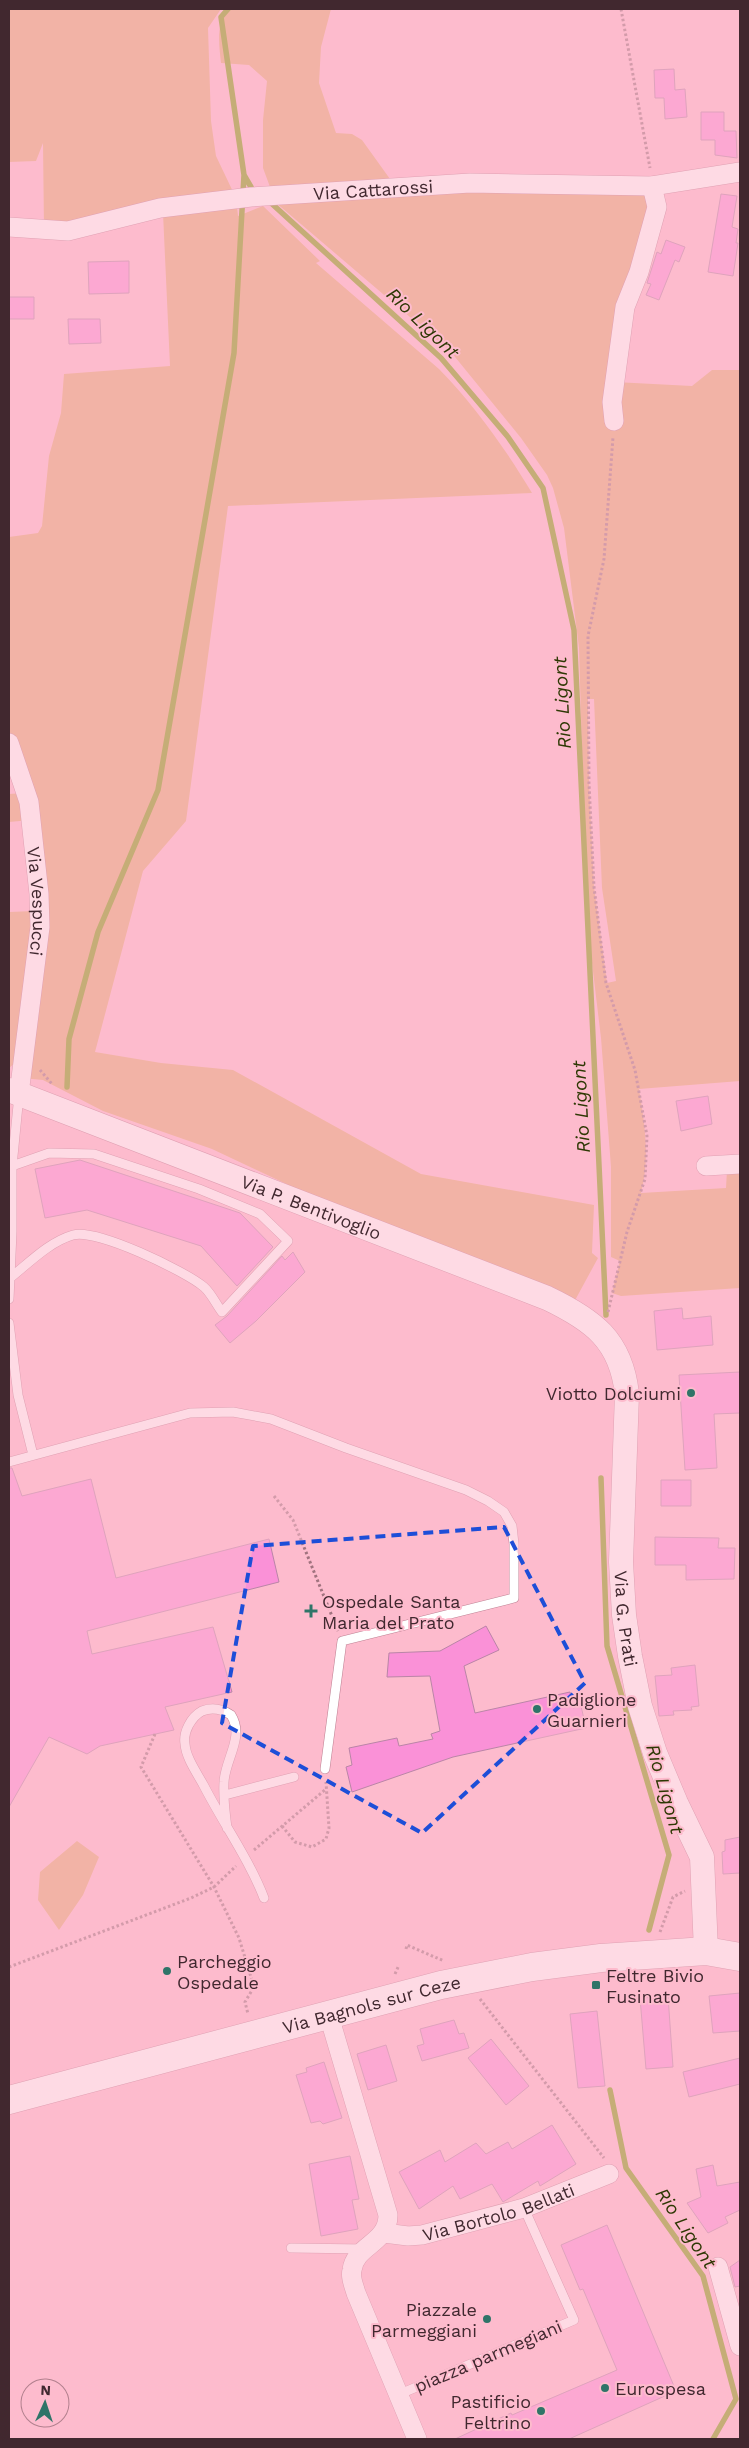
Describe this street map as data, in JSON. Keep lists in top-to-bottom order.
{
  "streets": {
    "main road": ["Via Bagnols sur Ceze"],
    "street": [
      "Via Cattarossi",
      "Via Vespucci",
      "Via P. Bentivoglio",
      "Via G. Prati",
      "Via Bortolo Bellati"
    ],
    "lane": ["piazza parmegiani"]
  },
  "crossings": [
    ["Via Vespucci", "Via P. Bentivoglio"],
    ["Via P. Bentivoglio", "Via G. Prati"],
    ["Via G. Prati", "Via Bagnols sur Ceze"],
    ["Via Bortolo Bellati", "piazza parmegiani"]
  ],
  "water": ["Rio Ligont"],
  "places": {
    "other": [
      "Viotto Dolciumi",
      "Padiglione Guarnieri",
      "Parcheggio Ospedale",
      "Piazzale Parmeggiani",
      "Eurospesa",
      "Pastificio Feltrino"
    ],
    "health": ["Ospedale Santa Maria del Prato"],
    "transit": ["Feltre Bivio Fusinato"]
  },
  "north": "top"
}
